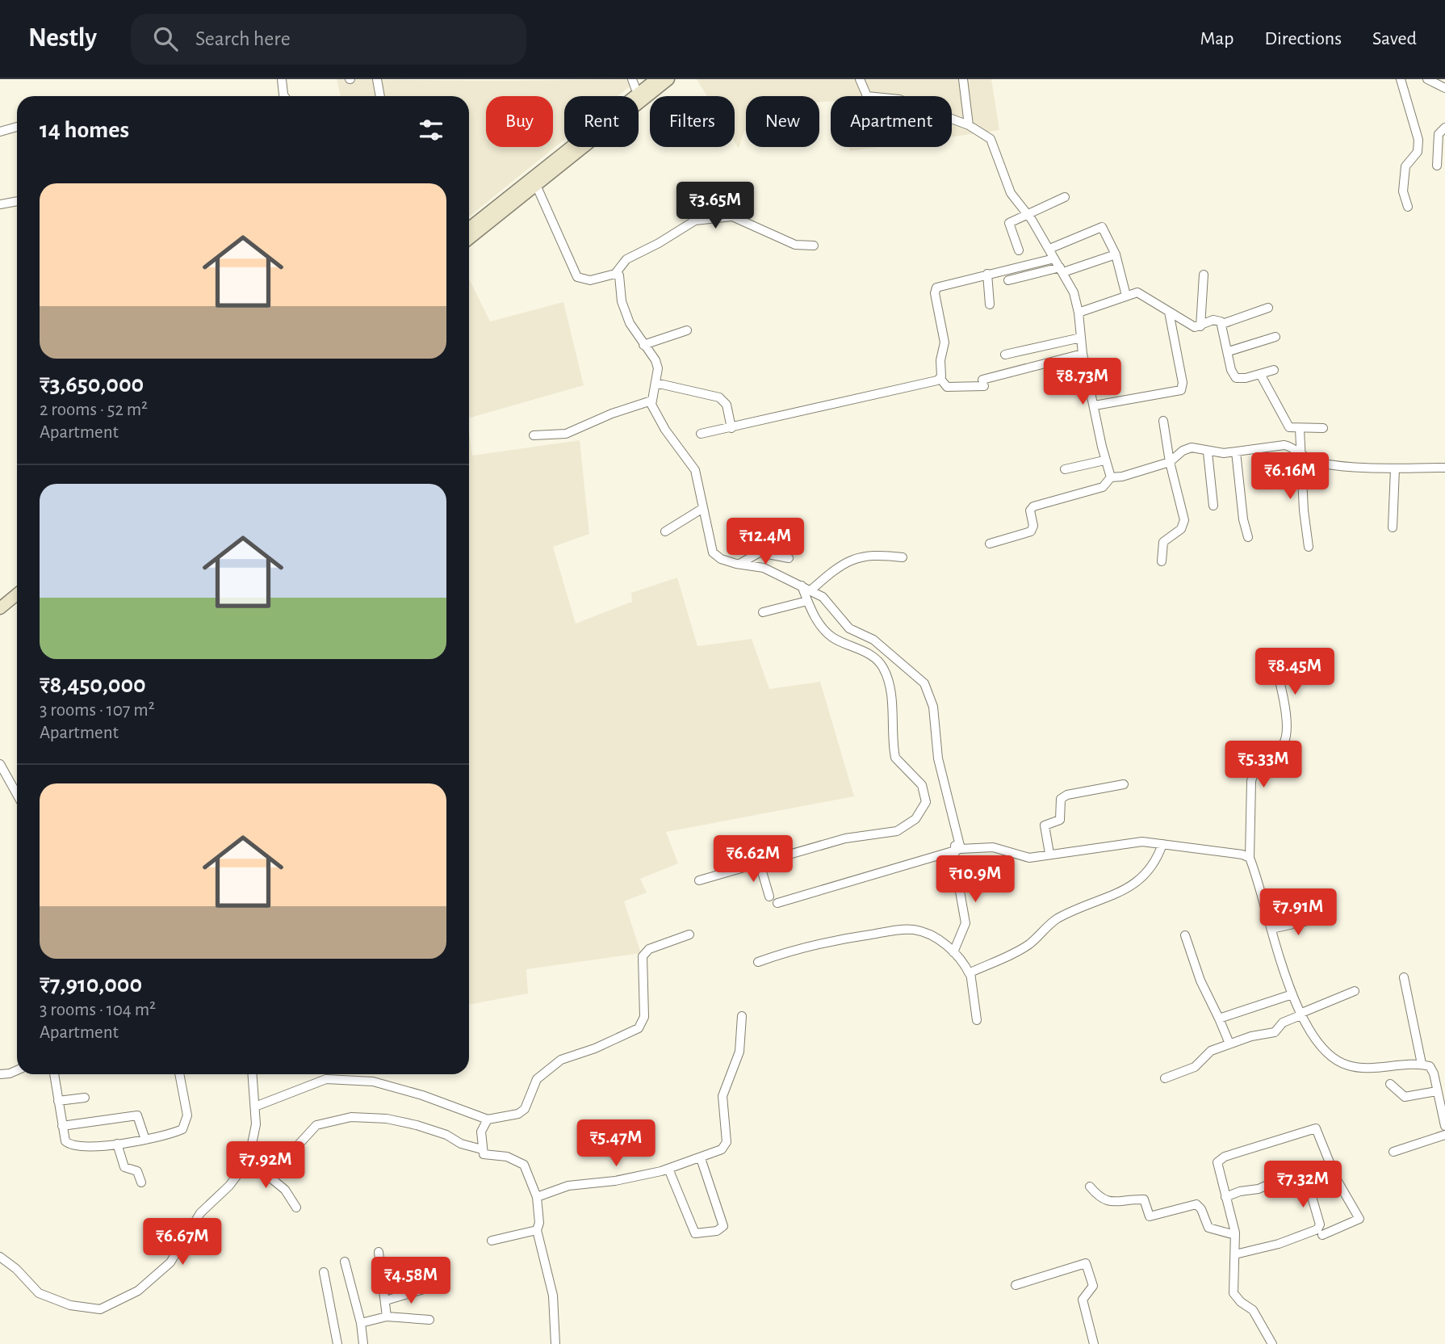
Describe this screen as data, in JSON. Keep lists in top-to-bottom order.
{
  "page": {
    "header": "Nestly",
    "search": "Search here",
    "nav": ["Map", "Directions", "Saved"],
    "chip": [
      "Buy",
      "Rent",
      "Filters",
      "New",
      "Apartment"
    ],
    "heading": "14 homes",
    "list": [
      {
        "name": "₹3,650,000",
        "note": "2 rooms · 52 m² · Apartment"
      },
      {
        "name": "₹8,450,000",
        "note": "3 rooms · 107 m² · Apartment"
      },
      {
        "name": "₹7,910,000",
        "note": "3 rooms · 104 m² · Apartment"
      }
    ],
    "price": [
      "₹3.65M",
      "₹8.73M",
      "₹6.16M",
      "₹12.4M",
      "₹8.45M",
      "₹5.33M",
      "₹6.62M",
      "₹10.9M",
      "₹7.91M",
      "₹5.47M",
      "₹7.92M",
      "₹7.32M",
      "₹6.67M",
      "₹4.58M"
    ]
  }
}
